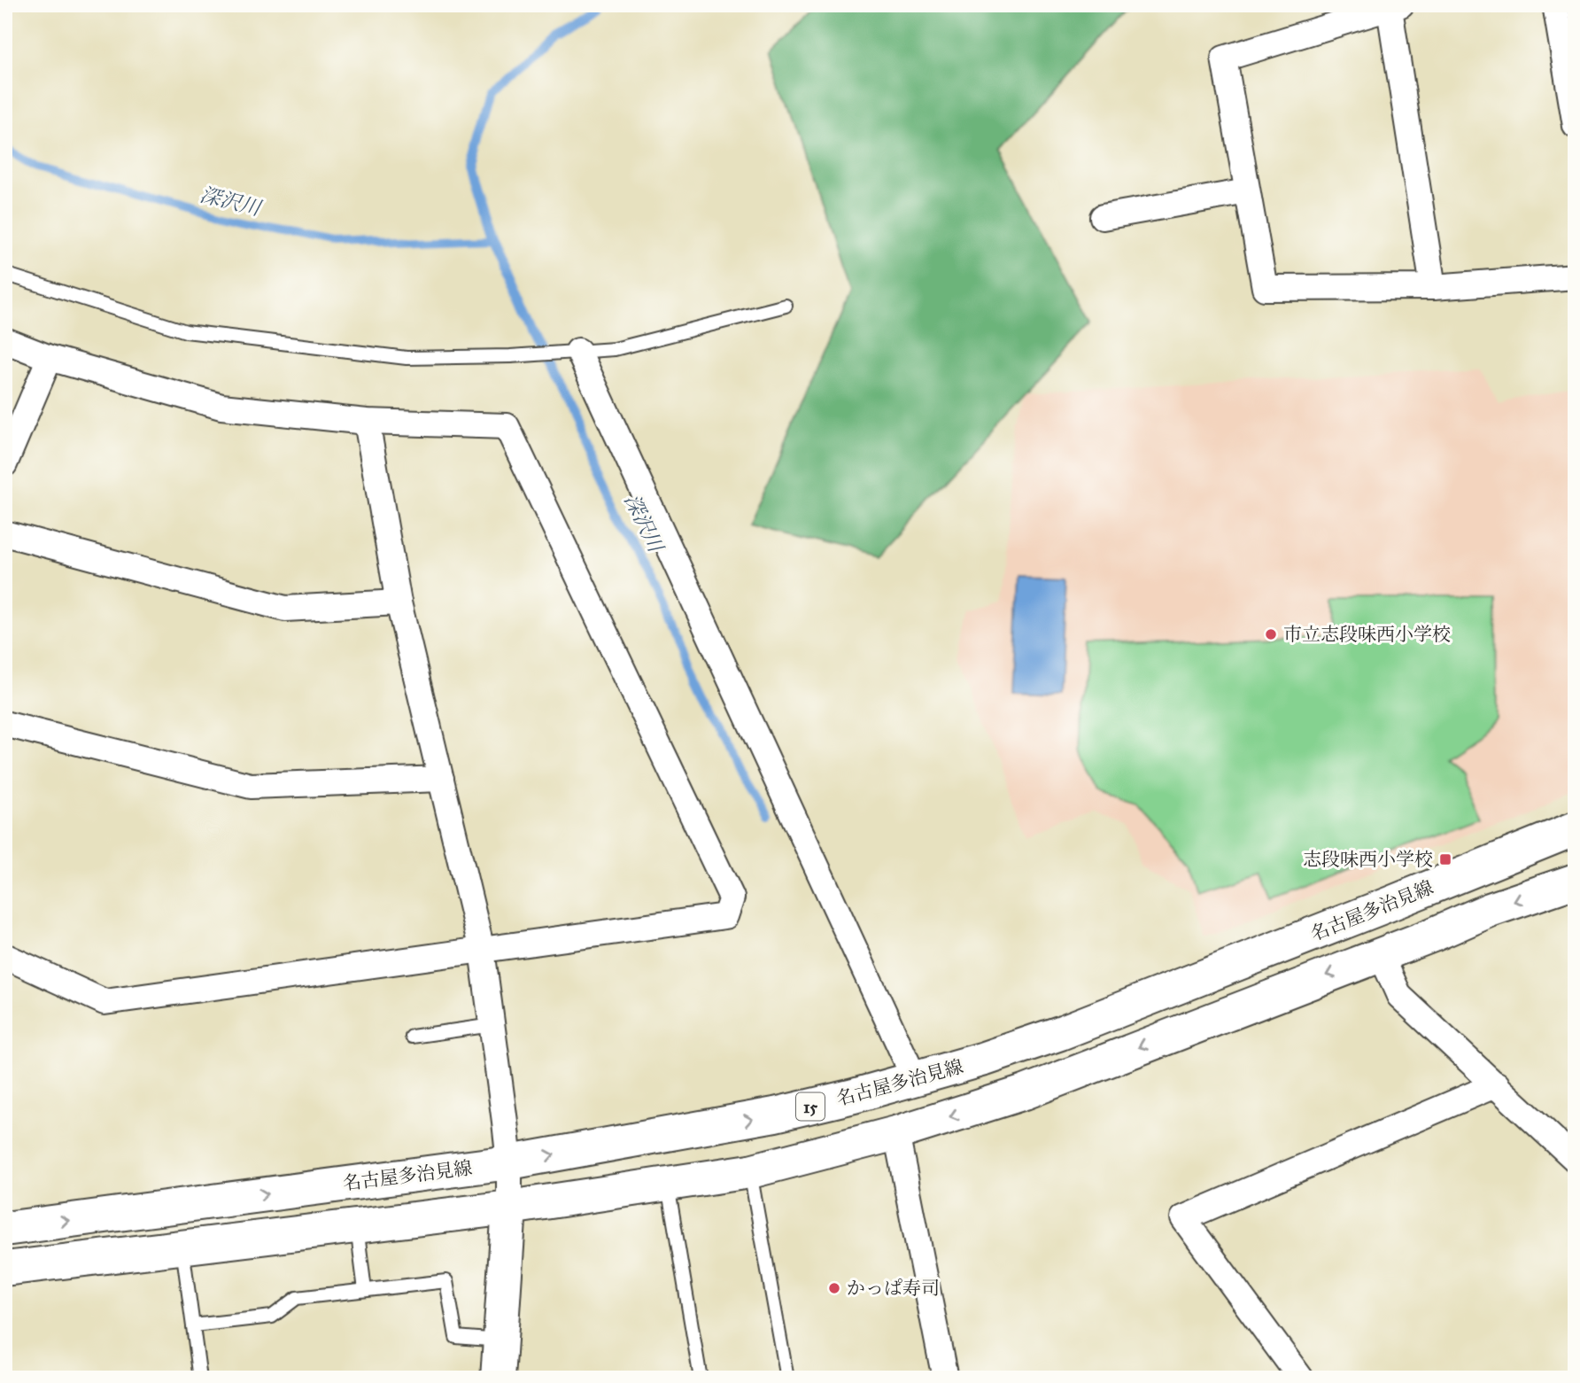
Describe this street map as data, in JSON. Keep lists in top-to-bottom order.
{
  "streets": {
    "main road": ["名古屋多治見線", "15"]
  },
  "water": ["深沢川"],
  "places": {
    "other": ["市立志段味西小学校", "かっぱ寿司"],
    "transit": ["志段味西小学校"]
  }
}
